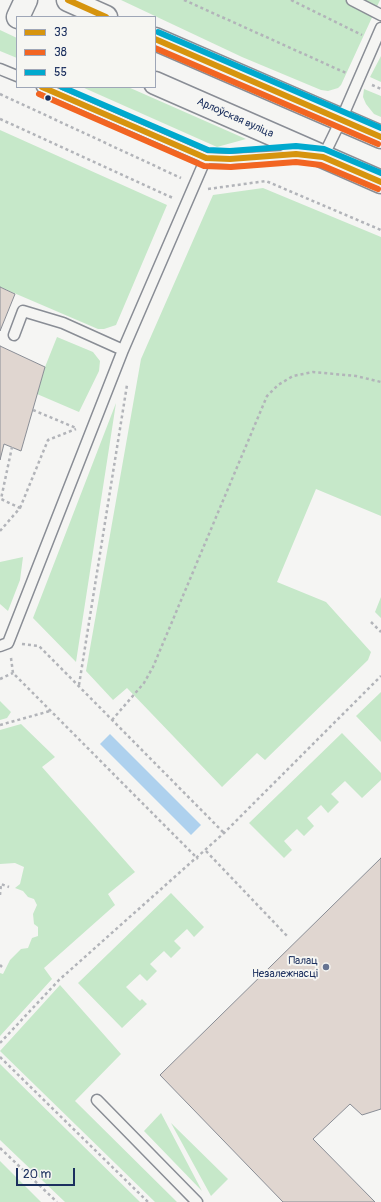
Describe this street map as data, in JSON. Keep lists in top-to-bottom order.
{
  "streets": {
    "main road": ["Арлоўская вуліца"]
  },
  "places": ["Палац Незалежнасці"],
  "lines": ["transit line 33", "transit line 55", "transit line 38"],
  "legend": ["33", "38", "55"],
  "scale_bar": "20 m"
}
